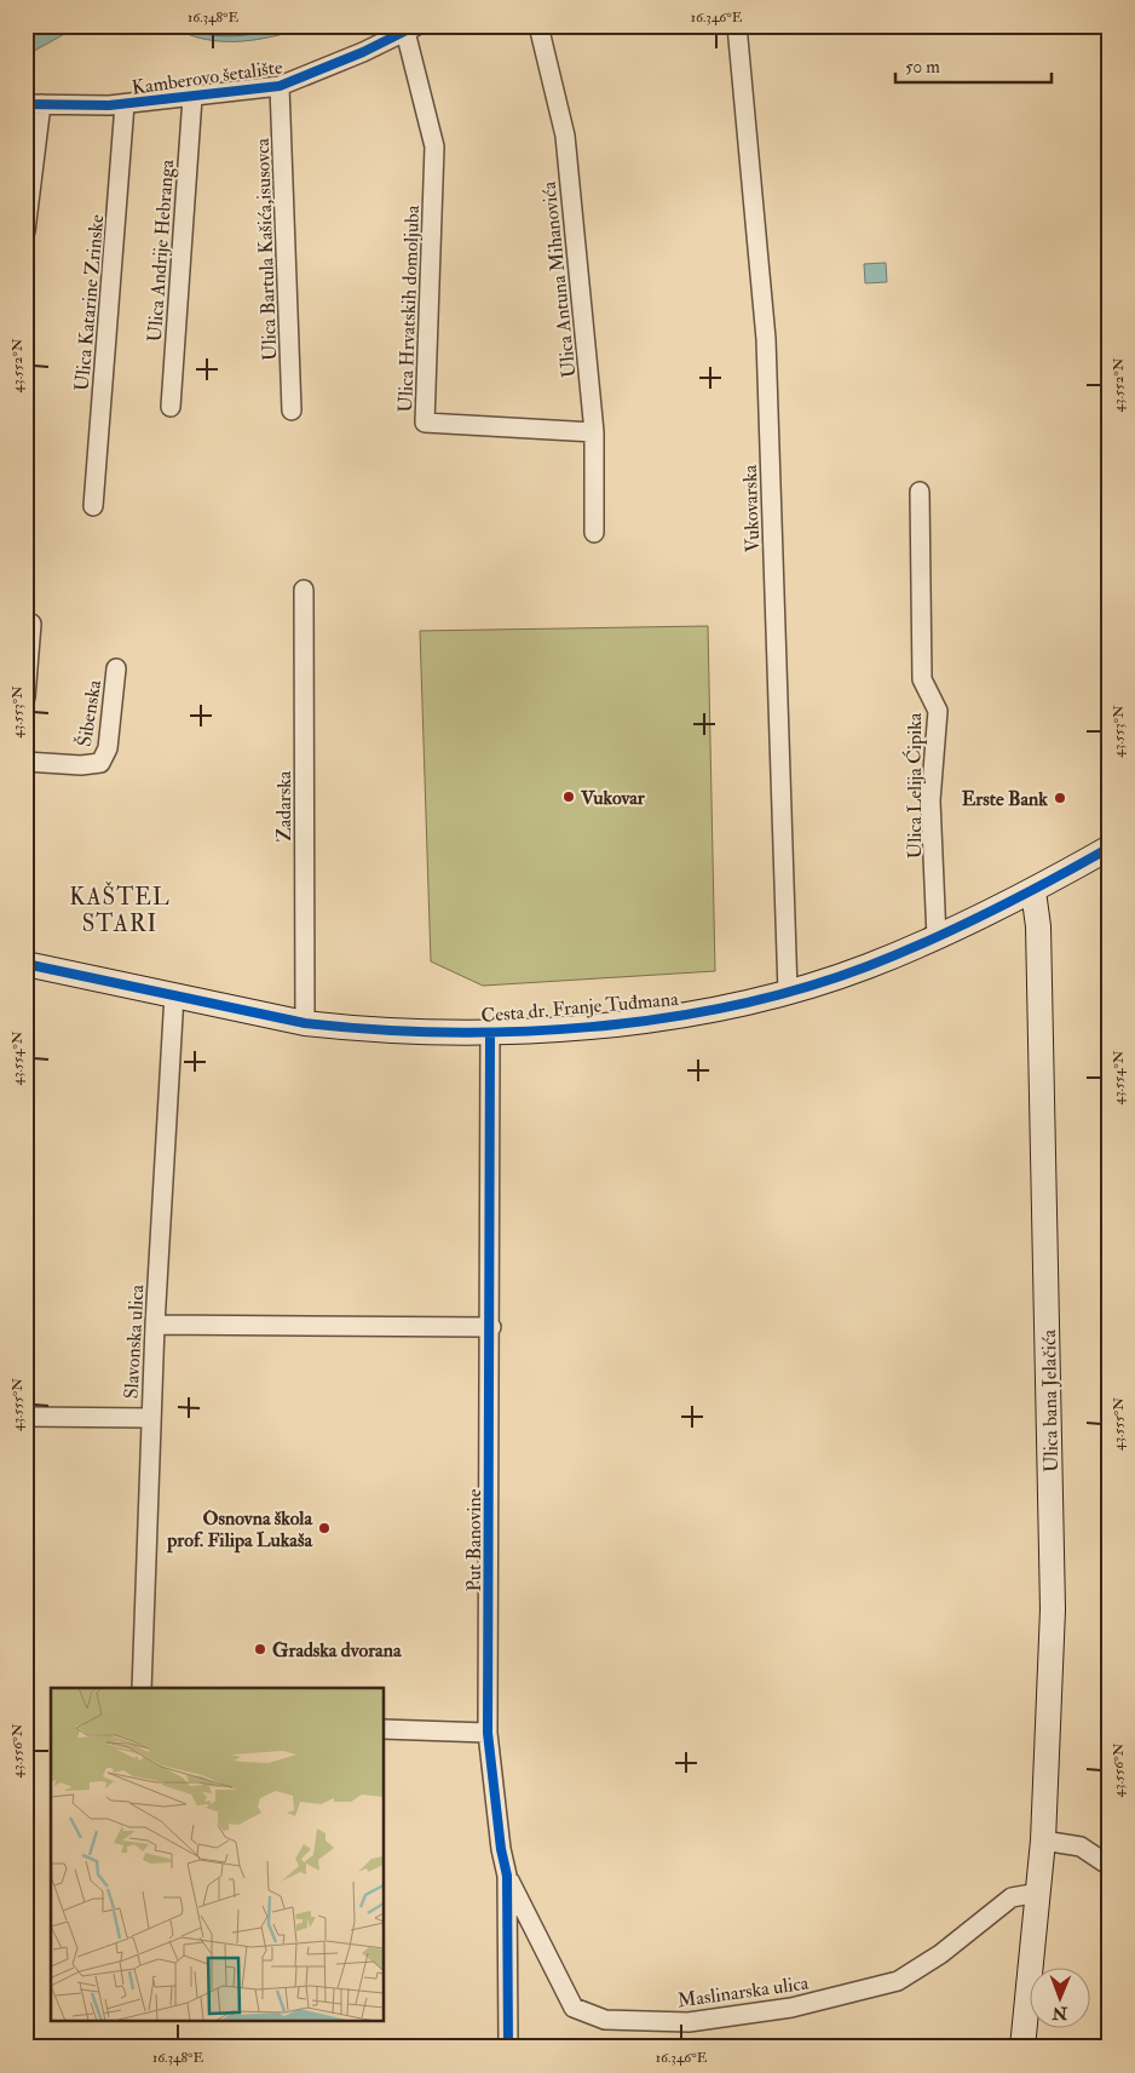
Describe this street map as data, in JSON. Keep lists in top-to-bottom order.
{
  "streets": {
    "main road": ["Cesta dr. Franje Tuđmana", "Ulica bana Jelačića"],
    "street": [
      "Kamberovo šetalište",
      "Ulica Bartula Kašića,isusovca",
      "Ulica Andrije Hebranga",
      "Ulica Antuna Mihanovića",
      "Ulica Katarine Zrinske",
      "Ulica Hrvatskih domoljuba",
      "Vukovarska",
      "Šibenska",
      "Ulica Lelija Ćipika",
      "Zadarska",
      "Slavonska ulica",
      "Put Banovine",
      "Maslinarska ulica"
    ]
  },
  "crossings": [
    ["Kamberovo šetalište", "Ulica Bartula Kašića,isusovca"],
    ["Kamberovo šetalište", "Ulica Andrije Hebranga"],
    ["Kamberovo šetalište", "Ulica Katarine Zrinske"],
    ["Kamberovo šetalište", "Ulica Hrvatskih domoljuba"],
    ["Ulica Antuna Mihanovića", "Ulica Hrvatskih domoljuba"],
    ["Vukovarska", "Cesta dr. Franje Tuđmana"],
    ["Ulica Lelija Ćipika", "Cesta dr. Franje Tuđmana"],
    ["Zadarska", "Cesta dr. Franje Tuđmana"],
    ["Cesta dr. Franje Tuđmana", "Slavonska ulica"],
    ["Cesta dr. Franje Tuđmana", "Ulica bana Jelačića"],
    ["Cesta dr. Franje Tuđmana", "Put Banovine"],
    ["Ulica bana Jelačića", "Maslinarska ulica"],
    ["Put Banovine", "Maslinarska ulica"]
  ],
  "districts": ["KAŠTEL STARI"],
  "places": [
    "Vukovar",
    "Erste Bank",
    "Osnovna škola prof. Filipa Lukaša",
    "Gradska dvorana"
  ],
  "scale_bar": "50 m",
  "north": "bottom",
  "coordinates": [
    "16.348°E",
    "16.346°E",
    "43.552°N",
    "43.553°N",
    "43.554°N",
    "43.555°N",
    "43.556°N"
  ]
}
